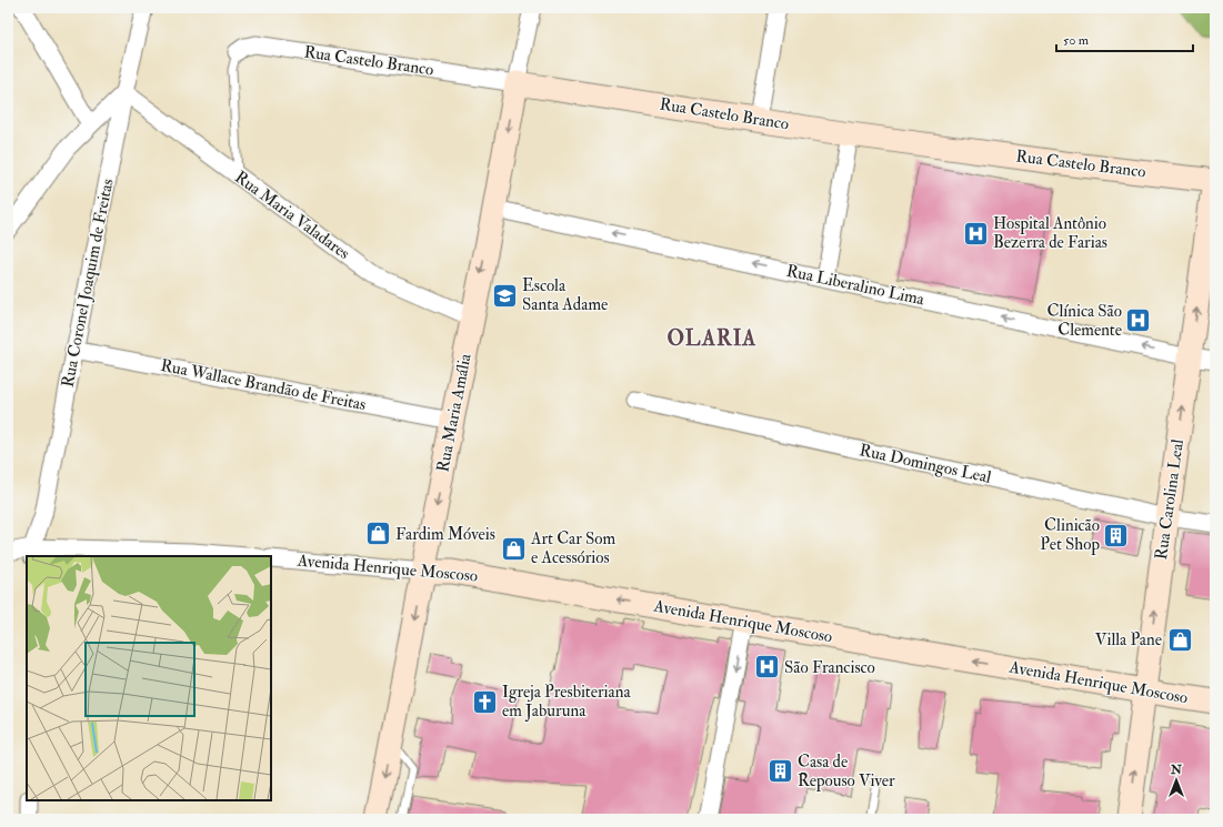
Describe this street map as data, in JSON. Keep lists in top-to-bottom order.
{
  "streets": {
    "street": [
      "Rua Castelo Branco",
      "Rua Maria Valadares",
      "Rua Coronel Joaquim de Freitas",
      "Rua Liberalino Lima",
      "Rua Wallace Brandão de Freitas",
      "Rua Maria Amália",
      "Rua Domingos Leal",
      "Rua Carolina Leal",
      "Avenida Henrique Moscoso"
    ]
  },
  "crossings": [
    ["Rua Castelo Branco", "Rua Maria Amália"],
    ["Rua Castelo Branco", "Rua Carolina Leal"],
    ["Rua Maria Valadares", "Rua Coronel Joaquim de Freitas"],
    ["Rua Maria Valadares", "Rua Maria Amália"],
    ["Rua Coronel Joaquim de Freitas", "Rua Wallace Brandão de Freitas"],
    ["Rua Liberalino Lima", "Rua Maria Amália"],
    ["Rua Liberalino Lima", "Rua Carolina Leal"],
    ["Rua Wallace Brandão de Freitas", "Rua Maria Amália"],
    ["Rua Maria Amália", "Avenida Henrique Moscoso"],
    ["Rua Domingos Leal", "Rua Carolina Leal"],
    ["Rua Carolina Leal", "Avenida Henrique Moscoso"]
  ],
  "one_way": [
    "Rua Liberalino Lima",
    "Rua Maria Amália",
    "Rua Carolina Leal",
    "Avenida Henrique Moscoso"
  ],
  "districts": ["OLARIA"],
  "places": {
    "hospital": ["Hospital Antônio Bezerra de Farias", "Clínica São Clemente", "São Francisco"],
    "school or university": ["Escola Santa Adame"],
    "shop": ["Fardim Móveis", "Art Car Som e Acessórios", "Villa Pane"],
    "building": ["Clinicão Pet Shop", "Casa de Repouso Viver"],
    "church": ["Igreja Presbiteriana em Jaburuna"]
  },
  "scale_bar": "50 m",
  "north": "top"
}
